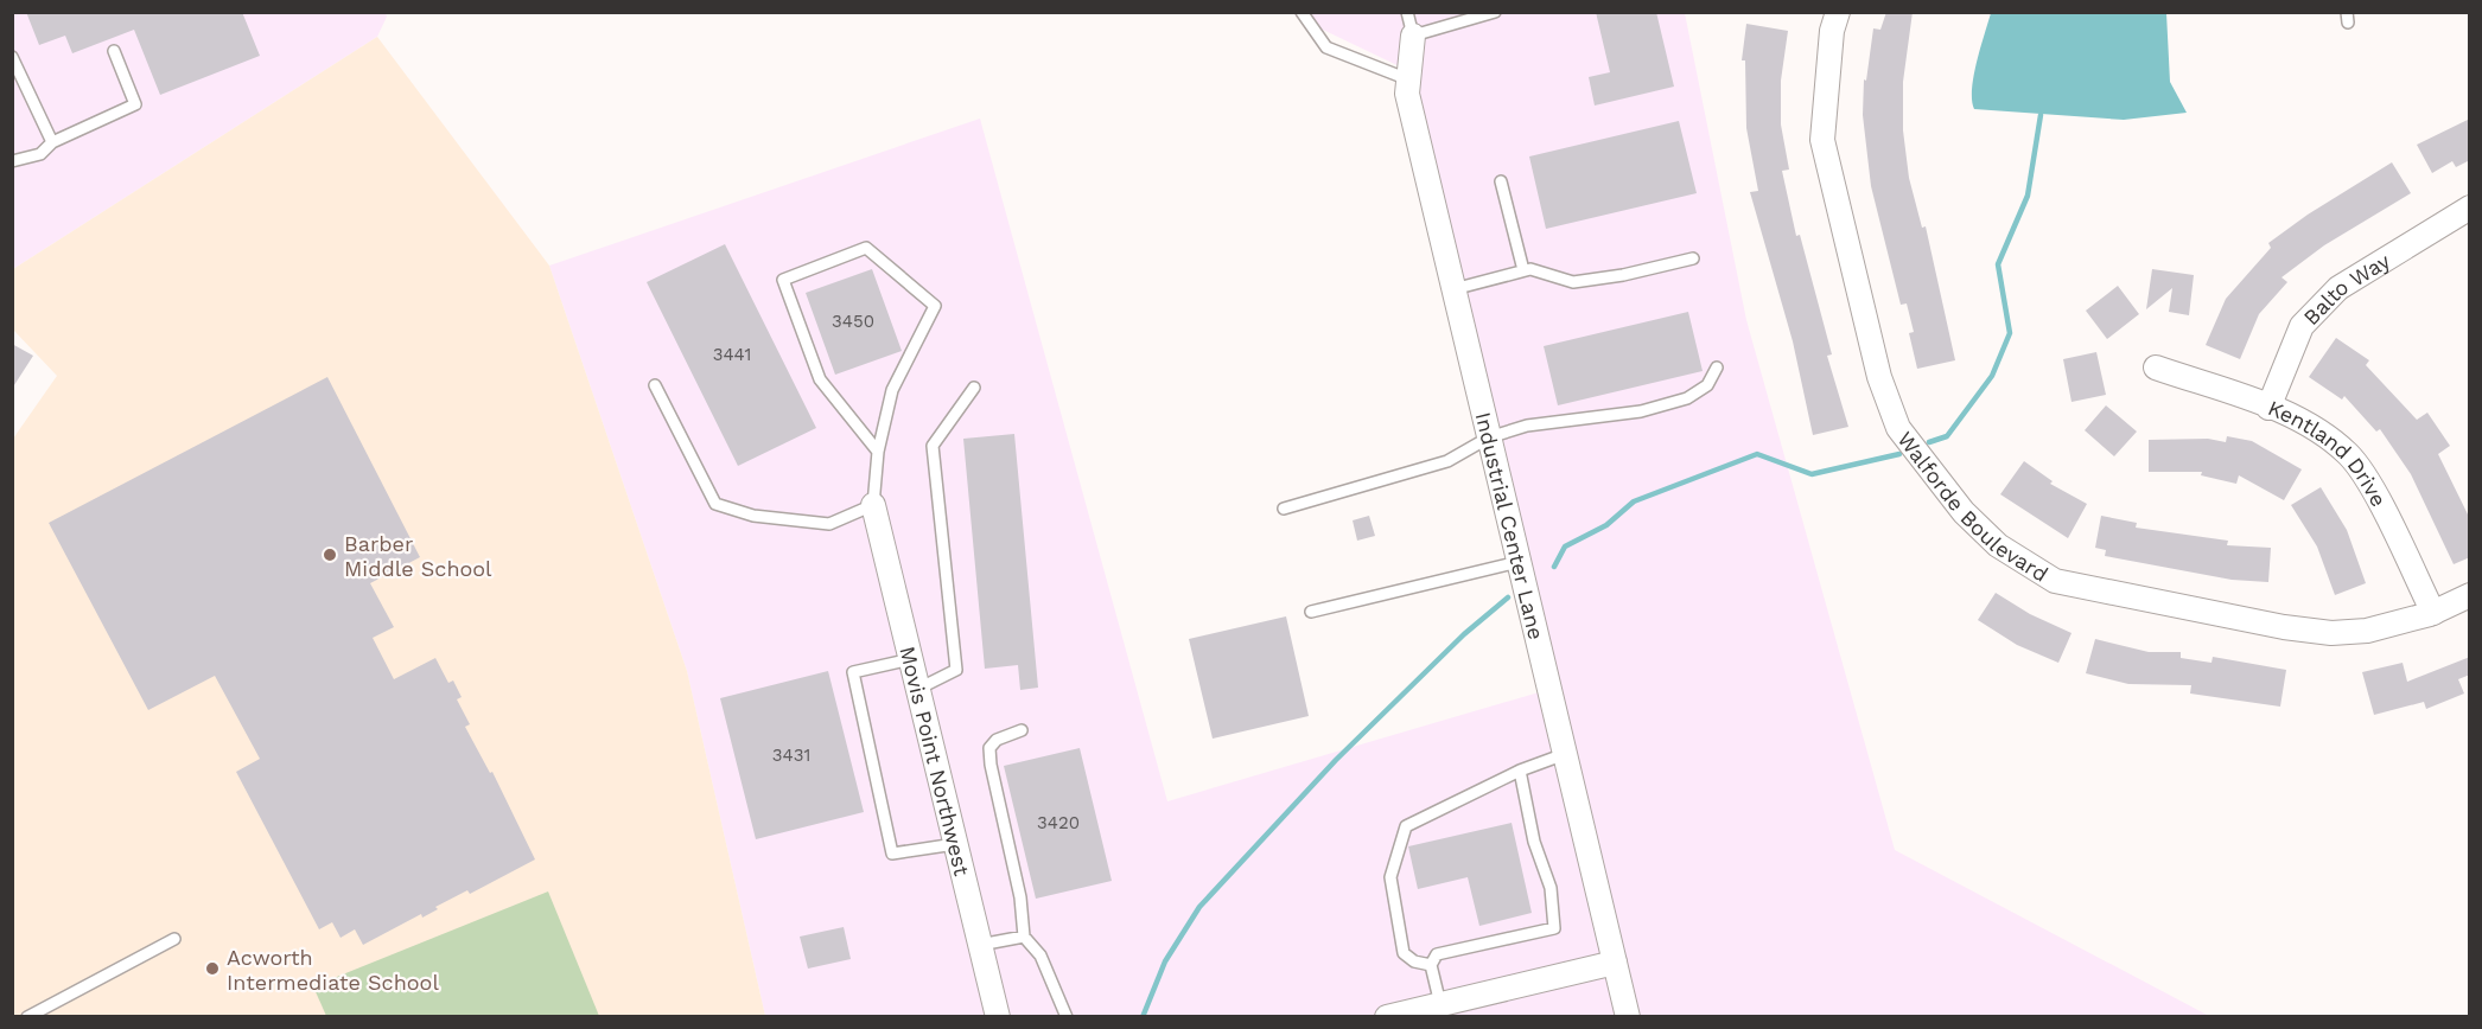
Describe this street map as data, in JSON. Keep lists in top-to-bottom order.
{
  "streets": {
    "street": [
      "Balto Way",
      "Kentland Drive",
      "Walforde Boulevard",
      "Industrial Center Lane",
      "Movis Point Northwest"
    ]
  },
  "crossings": [
    ["Balto Way", "Kentland Drive"],
    ["Kentland Drive", "Walforde Boulevard"]
  ],
  "places": ["Barber Middle School", "Acworth Intermediate School"],
  "house_numbers": [
    "3450",
    "3441",
    "3431",
    "3420"
  ]
}
